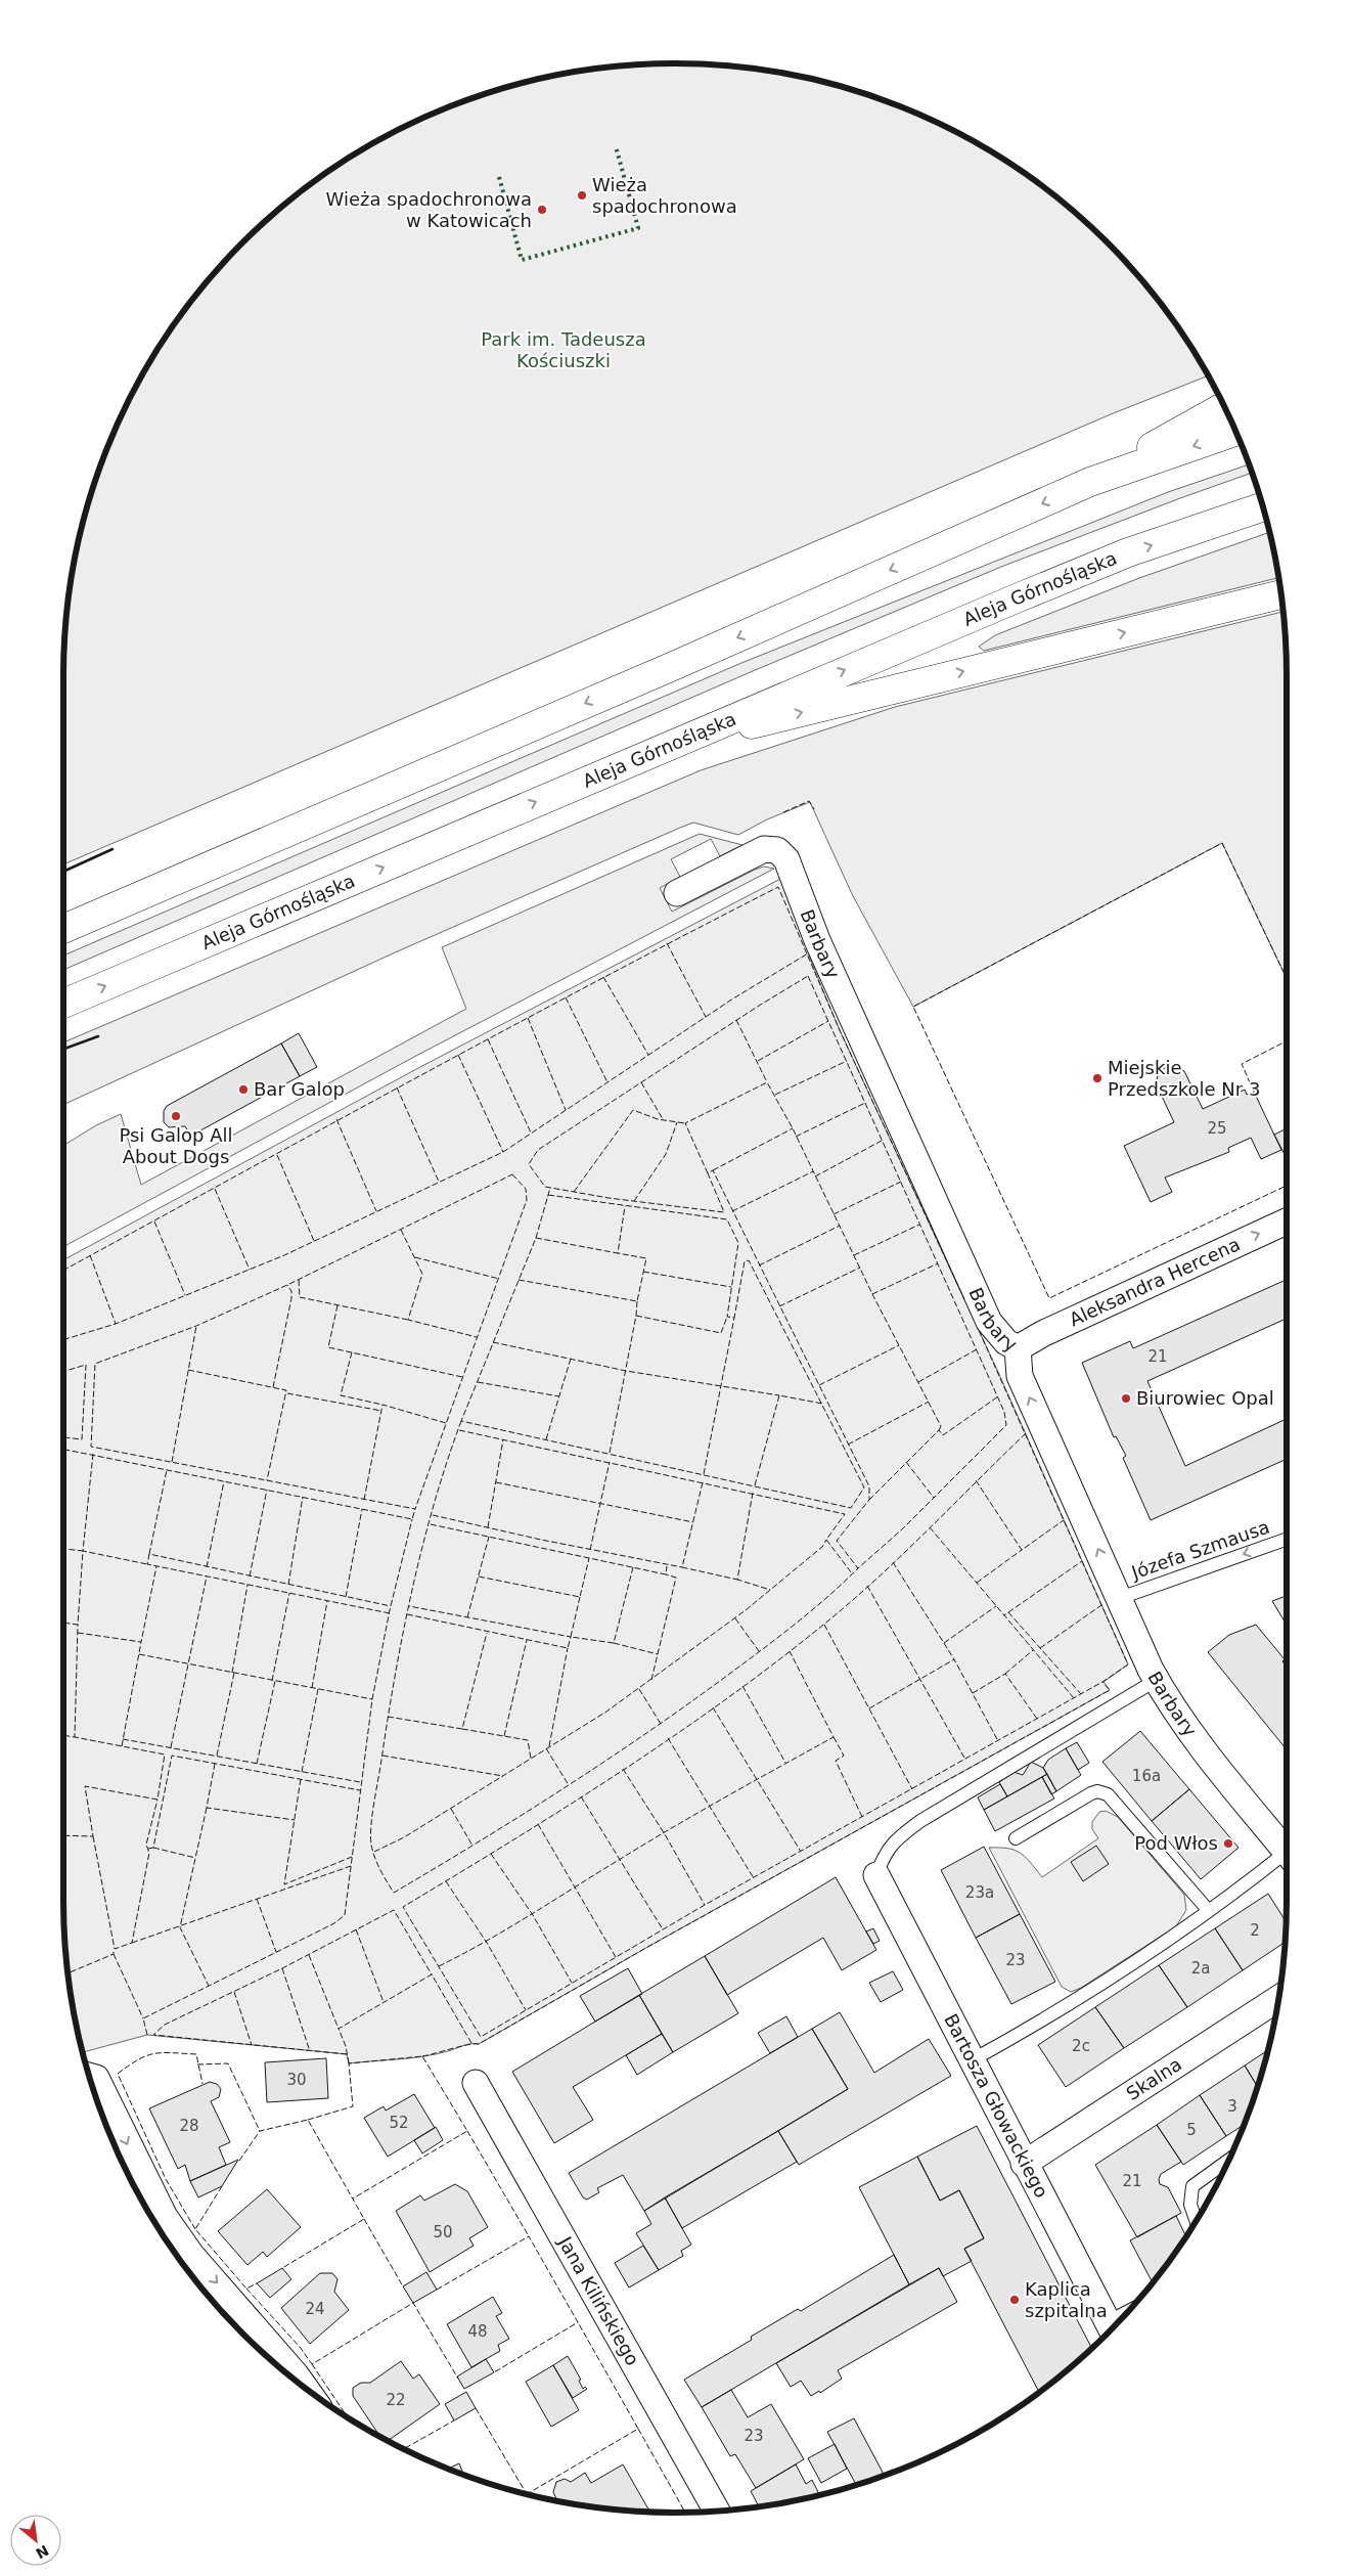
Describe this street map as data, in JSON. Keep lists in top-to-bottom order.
{
  "streets": {
    "highway": ["Aleja Górnośląska"],
    "street": [
      "Barbary",
      "Aleksandra Hercena",
      "Skalna",
      "Bartosza Głowackiego",
      "Jana Kilińskiego"
    ],
    "lane": ["Józefa Szmausa"]
  },
  "crossings": [
    ["Barbary", "Aleksandra Hercena"],
    ["Barbary", "Józefa Szmausa"],
    ["Skalna", "Bartosza Głowackiego"]
  ],
  "one_way": ["Aleksandra Hercena", "Józefa Szmausa"],
  "parks": ["Park im. Tadeusza Kościuszki"],
  "places": [
    "Wieża spadochronowa",
    "Wieża spadochronowa w Katowicach",
    "Miejskie Przedszkole Nr 3",
    "Bar Galop",
    "Psi Galop All About Dogs",
    "Biurowiec Opal",
    "Pod Włos",
    "Kaplica szpitalna"
  ],
  "house_numbers": [
    "25",
    "21",
    "16a",
    "23a",
    "2",
    "23",
    "2a",
    "2c",
    "30",
    "3",
    "52",
    "28",
    "5",
    "21",
    "50",
    "24",
    "48",
    "22",
    "23"
  ],
  "north": "bottom right"
}
